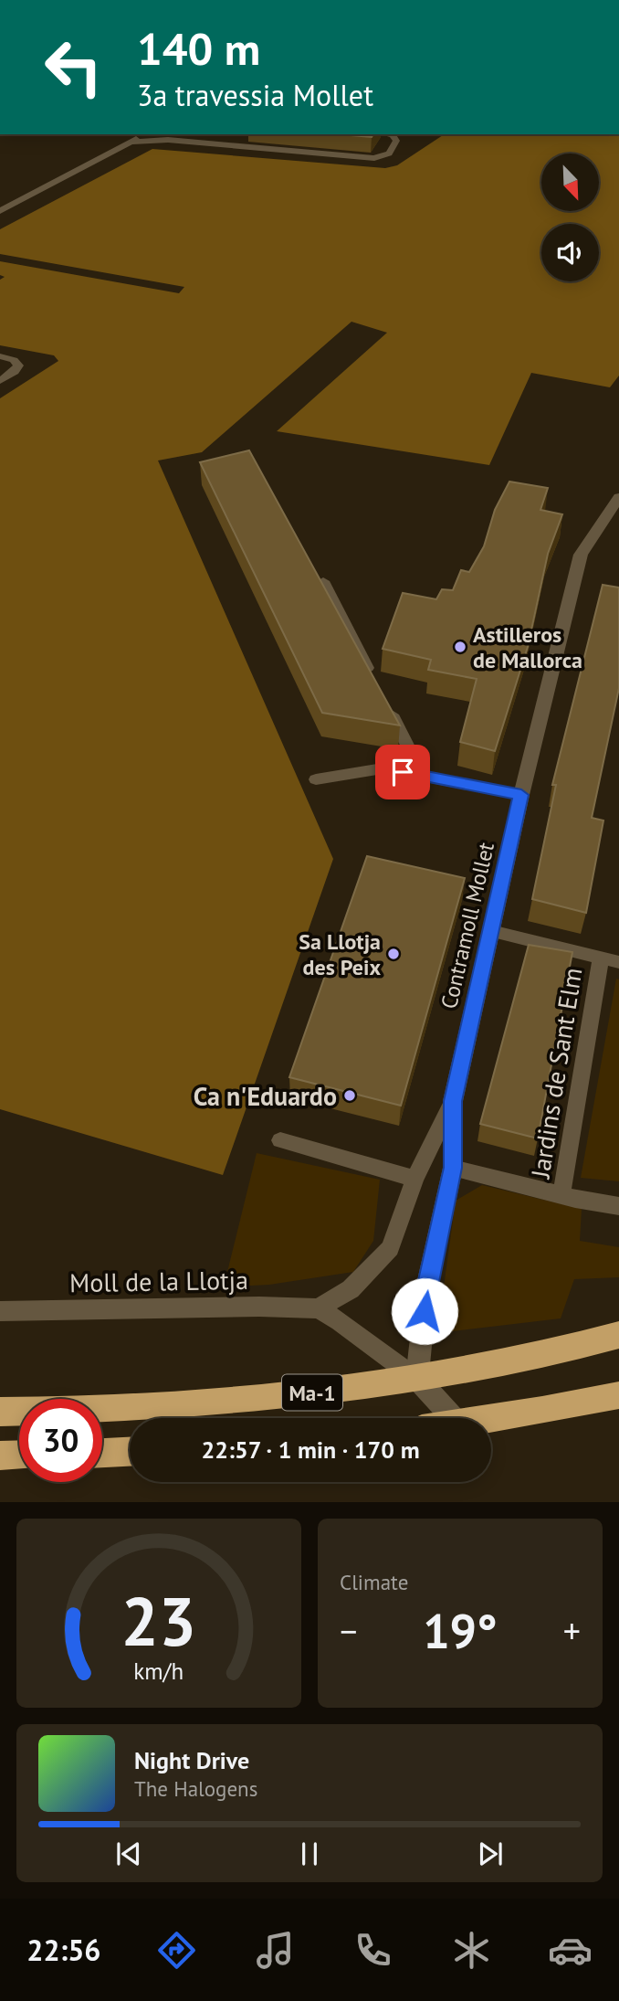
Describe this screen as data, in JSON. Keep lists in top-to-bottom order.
{
  "streets": {
    "highway": ["Ma-1"],
    "street": ["Contramoll Mollet"],
    "lane": ["Jardins de Sant Elm", "Moll de la Llotja"]
  },
  "crossings": [
    ["Contramoll Mollet", "Jardins de Sant Elm"],
    ["Contramoll Mollet", "Moll de la Llotja"],
    ["Contramoll Mollet", "Ma-1"],
    ["Moll de la Llotja", "Ma-1"]
  ],
  "places": ["Astilleros de Mallorca", "Sa Llotja des Peix", "Ca n'Eduardo"],
  "north": "bottom right",
  "page": {
    "turn": ["140 m", "3a travessia Mollet"],
    "limit": "30",
    "trip": "22:57 · 1 min · 170 m",
    "tile": "Climate",
    "heat": ["−", "19°", "+"],
    "song": ["Night Drive", "The Halogens"],
    "tabs": "22:56",
    "gauge": ["23", "km/h"]
  }
}
